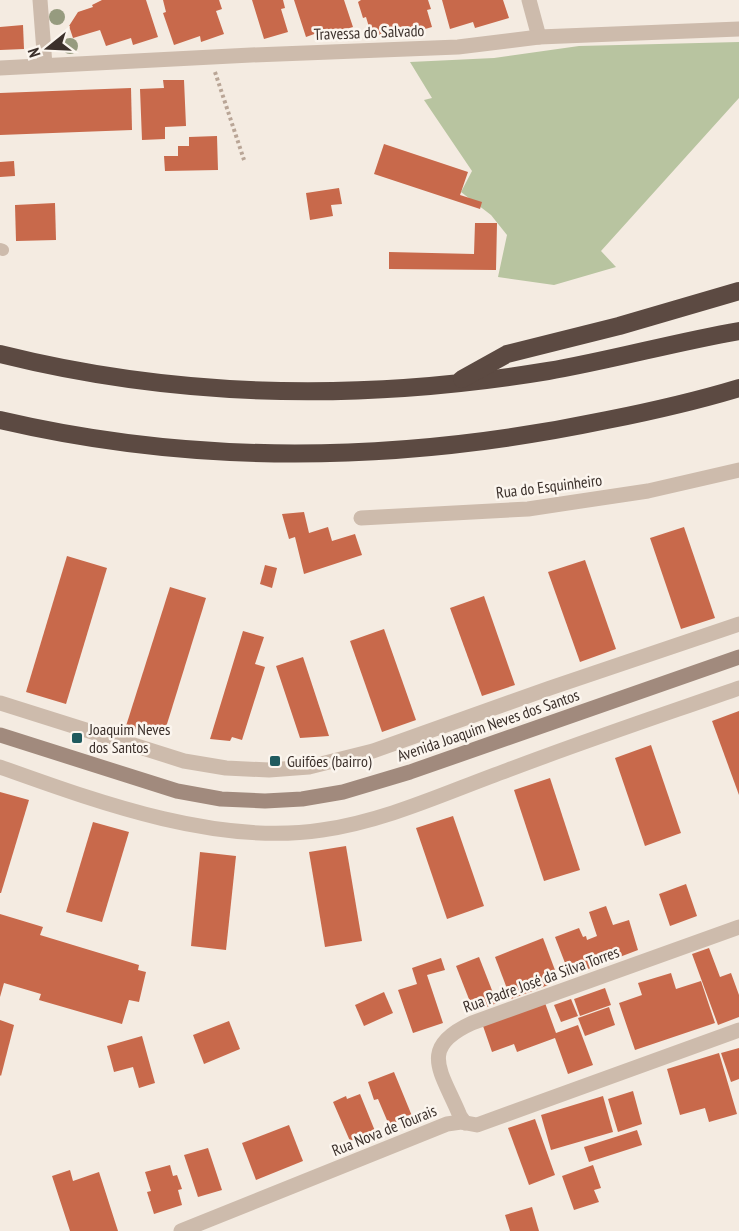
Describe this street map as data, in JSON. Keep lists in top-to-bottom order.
{
  "streets": {
    "street": [
      "Travessa do Salvado",
      "Rua do Esquinheiro",
      "Avenida Joaquim Neves dos Santos",
      "Rua Padre José da Silva Torres",
      "Rua Nova de Tourais"
    ]
  },
  "crossings": [
    ["Rua Padre José da Silva Torres", "Rua Nova de Tourais"]
  ],
  "places": {
    "transit": ["Joaquim Neves dos Santos", "Guifões (bairro)"]
  },
  "north": "left"
}
